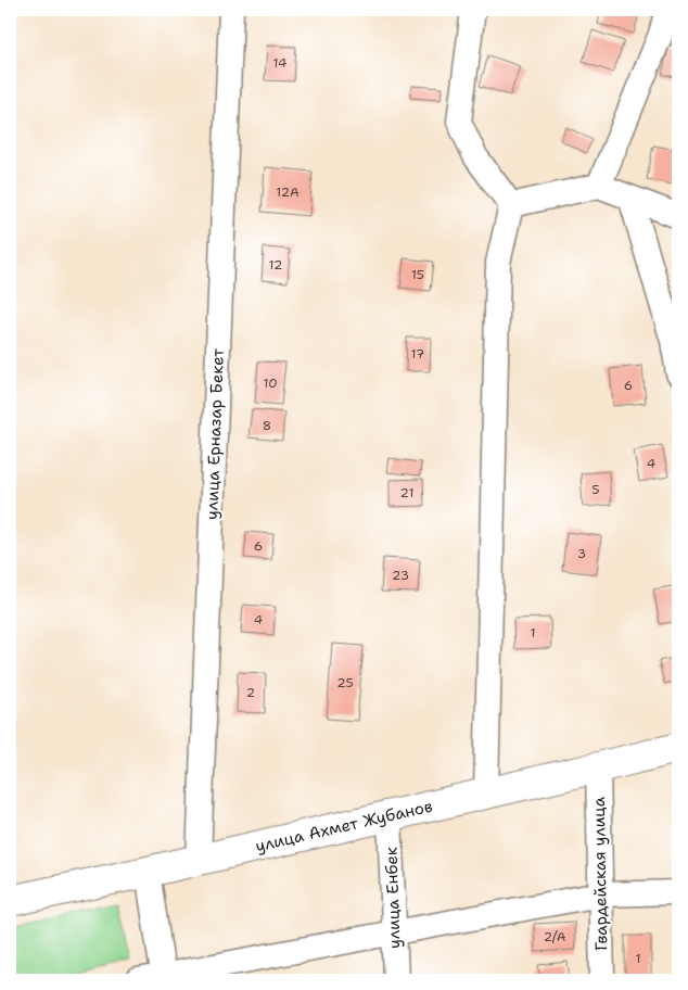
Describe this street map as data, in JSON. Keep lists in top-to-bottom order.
{
  "streets": {
    "main road": ["улица Ахмет Жубанов"],
    "street": ["улица Ерназар Бекет", "Гвардейская улица", "улица Енбек"]
  },
  "crossings": [
    ["улица Ерназар Бекет", "улица Ахмет Жубанов"],
    ["улица Ахмет Жубанов", "Гвардейская улица"],
    ["улица Ахмет Жубанов", "улица Енбек"]
  ],
  "house_numbers": [
    "14",
    "12А",
    "12",
    "15",
    "17",
    "10",
    "6",
    "8",
    "4",
    "5",
    "21",
    "6",
    "3",
    "23",
    "4",
    "1",
    "25",
    "2",
    "2/А",
    "1"
  ]
}
